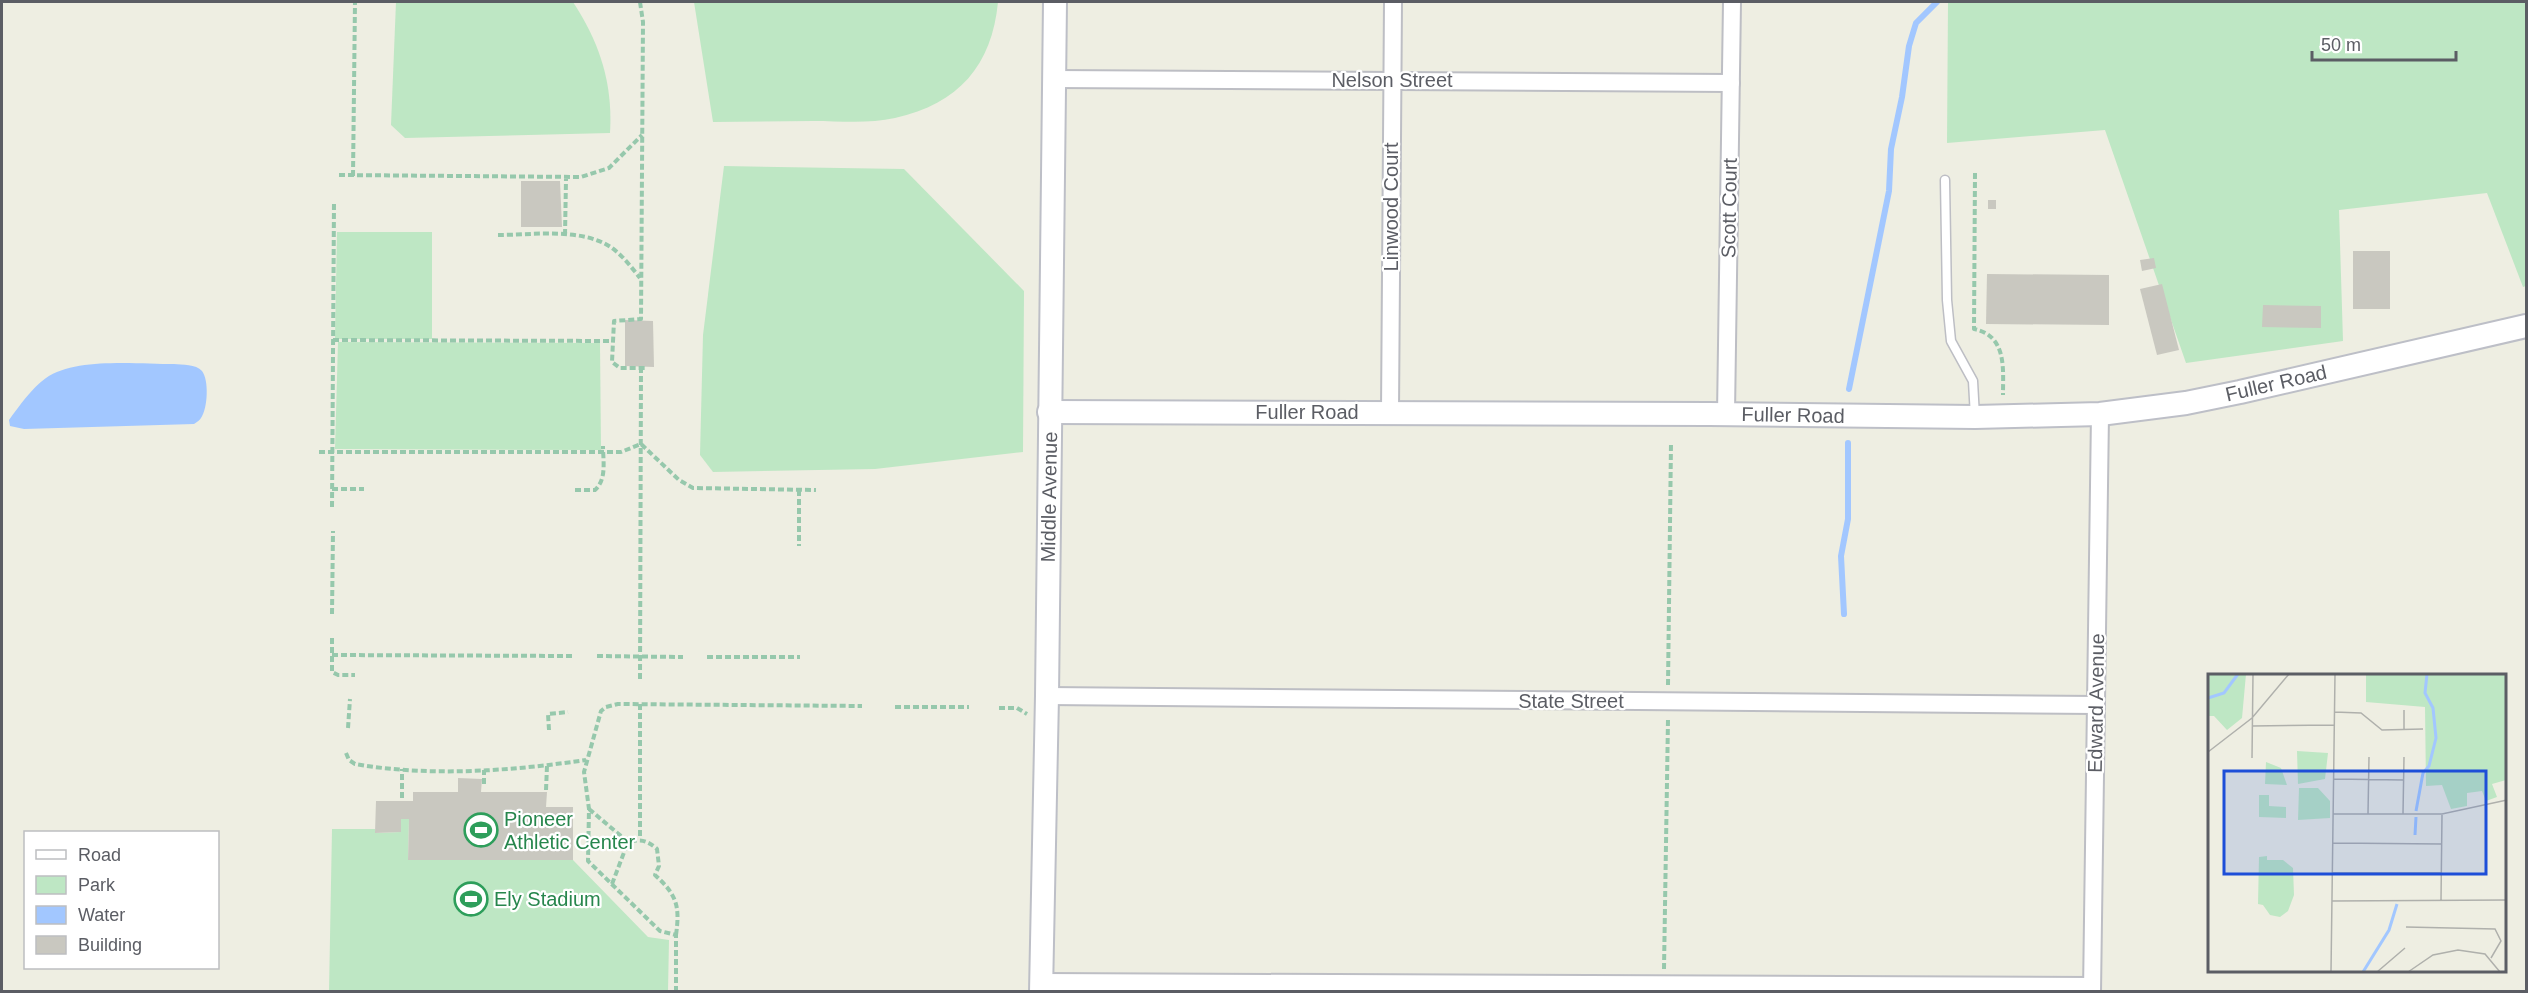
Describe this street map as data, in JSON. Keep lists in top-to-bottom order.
{
  "streets": {
    "street": [
      "Nelson Street",
      "Linwood Court",
      "Scott Court",
      "Fuller Road",
      "Middle Avenue",
      "State Street",
      "Edward Avenue"
    ]
  },
  "crossings": [
    ["Nelson Street", "Linwood Court"],
    ["Nelson Street", "Scott Court"],
    ["Nelson Street", "Middle Avenue"],
    ["Linwood Court", "Fuller Road"],
    ["Scott Court", "Fuller Road"],
    ["Fuller Road", "Middle Avenue"],
    ["Fuller Road", "Edward Avenue"],
    ["Middle Avenue", "State Street"],
    ["State Street", "Edward Avenue"]
  ],
  "places": {
    "sports": ["Pioneer Athletic Center", "Ely Stadium"]
  },
  "legend": [
    "Road",
    "Park",
    "Water",
    "Building"
  ],
  "scale_bar": "50 m"
}
